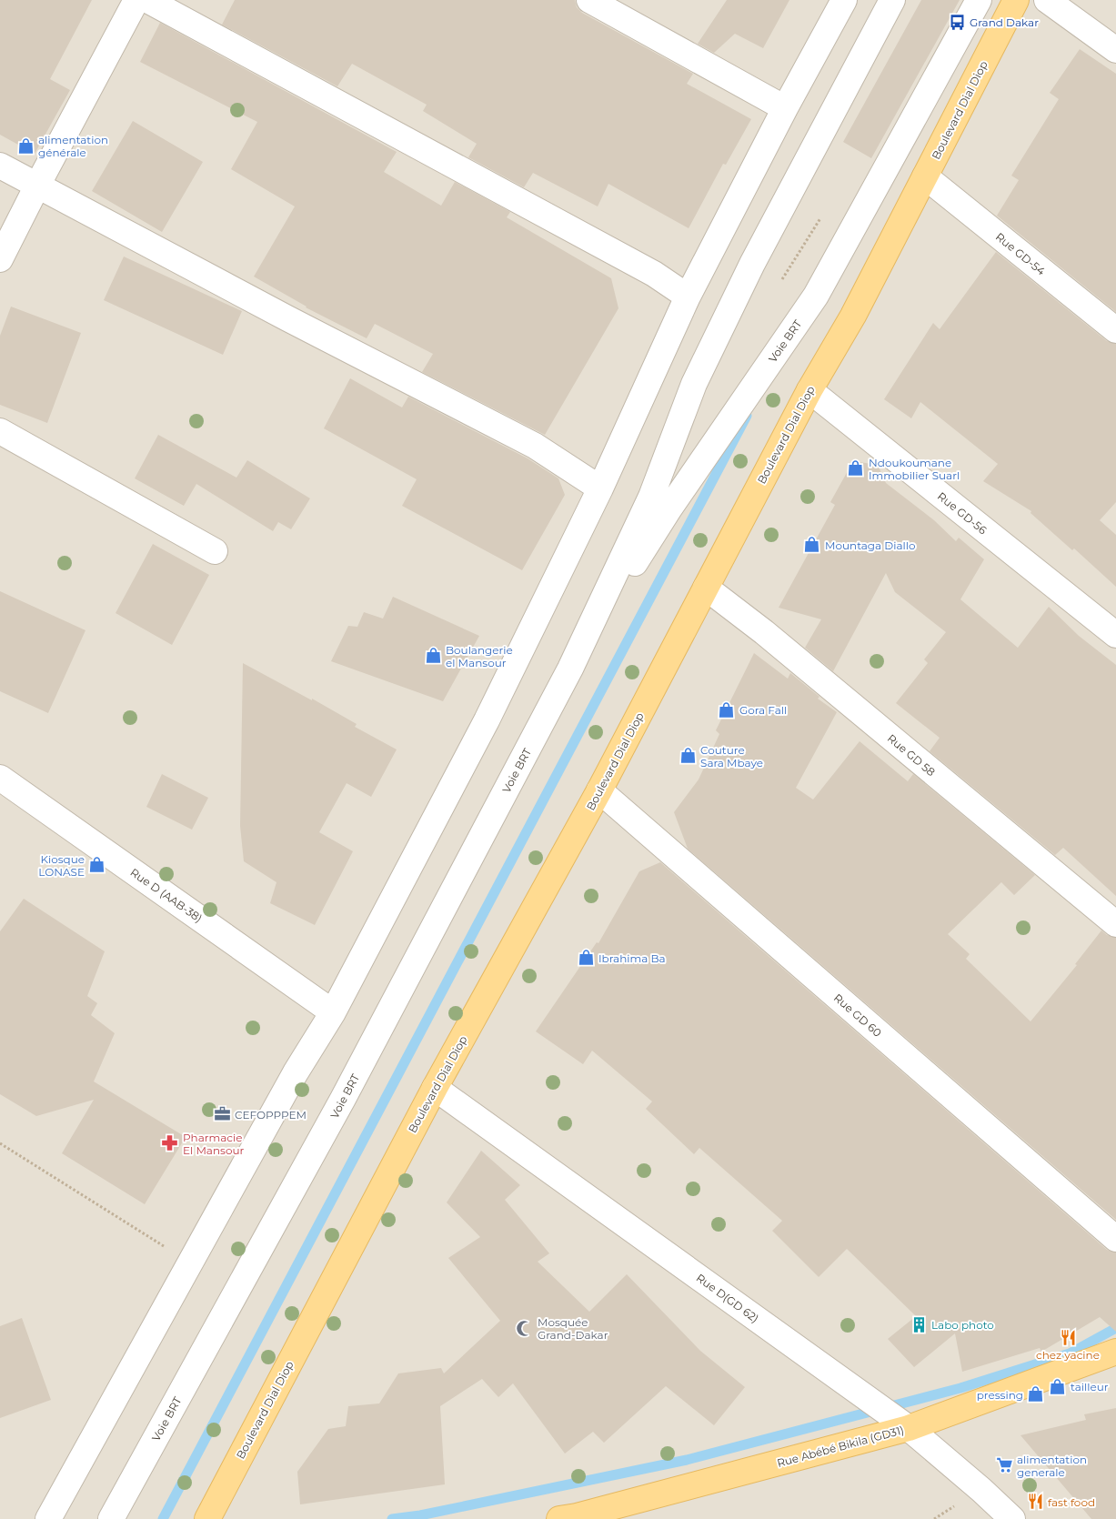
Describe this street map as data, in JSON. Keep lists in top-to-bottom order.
{
  "streets": {
    "main road": ["Boulevard Dial Diop", "Rue Abébé Bikila (GD31)"],
    "street": [
      "Rue GD-54",
      "Voie BRT",
      "Rue GD-56",
      "Rue GD 58",
      "Rue D (AAB-38)",
      "Rue GD 60",
      "Rue D(GD 62)"
    ]
  },
  "crossings": [
    ["Boulevard Dial Diop", "Rue GD-54"],
    ["Boulevard Dial Diop", "Rue GD-56"],
    ["Boulevard Dial Diop", "Rue GD 58"],
    ["Boulevard Dial Diop", "Rue GD 60"],
    ["Boulevard Dial Diop", "Rue D(GD 62)"],
    ["Rue D(GD 62)", "Rue Abébé Bikila (GD31)"]
  ],
  "places": {
    "bus stop": ["Grand Dakar"],
    "shop": [
      "alimentation générale",
      "Ndoukoumane Immobilier Suarl",
      "Mountaga Diallo",
      "Boulangerie el Mansour",
      "Gora Fall",
      "Couture Sara Mbaye",
      "Kiosque LONASE",
      "Ibrahima Ba",
      "tailleur",
      "pressing"
    ],
    "office": ["CEFOPPPEM"],
    "pharmacy": ["Pharmacie El Mansour"],
    "building": ["Labo photo"],
    "mosque": ["Mosquée Grand-Dakar"],
    "restaurant": ["chez yacine", "fast food"],
    "supermarket": ["alimentation generale"]
  }
}
